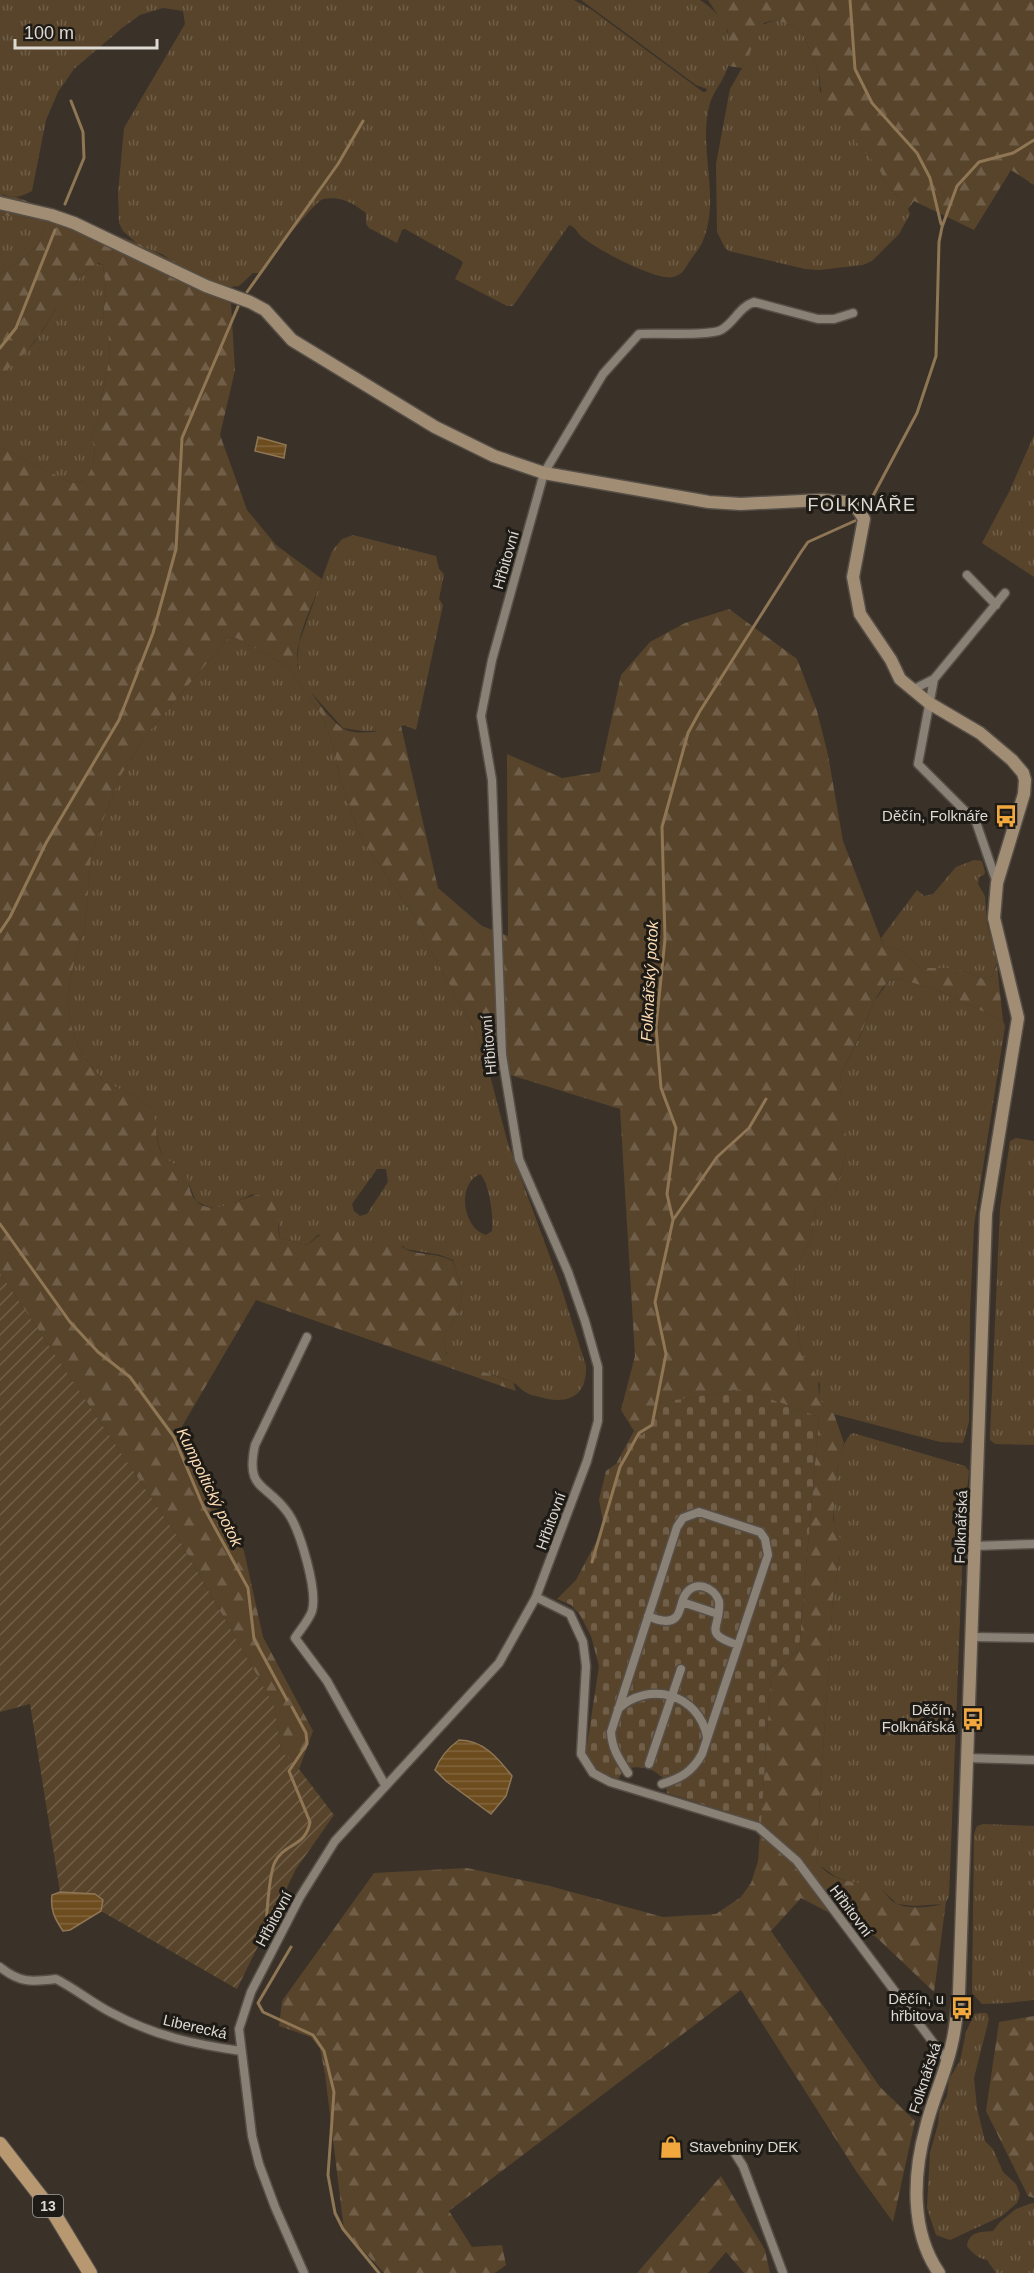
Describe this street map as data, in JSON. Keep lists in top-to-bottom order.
{
  "streets": {
    "main road": ["13"],
    "street": ["Hřbitovní", "Folknářská", "Liberecká"]
  },
  "crossings": [
    ["Hřbitovní", "Folknářská"],
    ["Hřbitovní", "Liberecká"]
  ],
  "districts": ["FOLKNÁŘE"],
  "water": ["Folknářský potok", "Kumpoltický potok"],
  "places": {
    "bus stop": ["Děčín, Folknáře", "Děčín, Folknářská", "Děčín, u hřbitova"],
    "shop": ["Stavebniny DEK"]
  },
  "scale_bar": "100 m"
}
